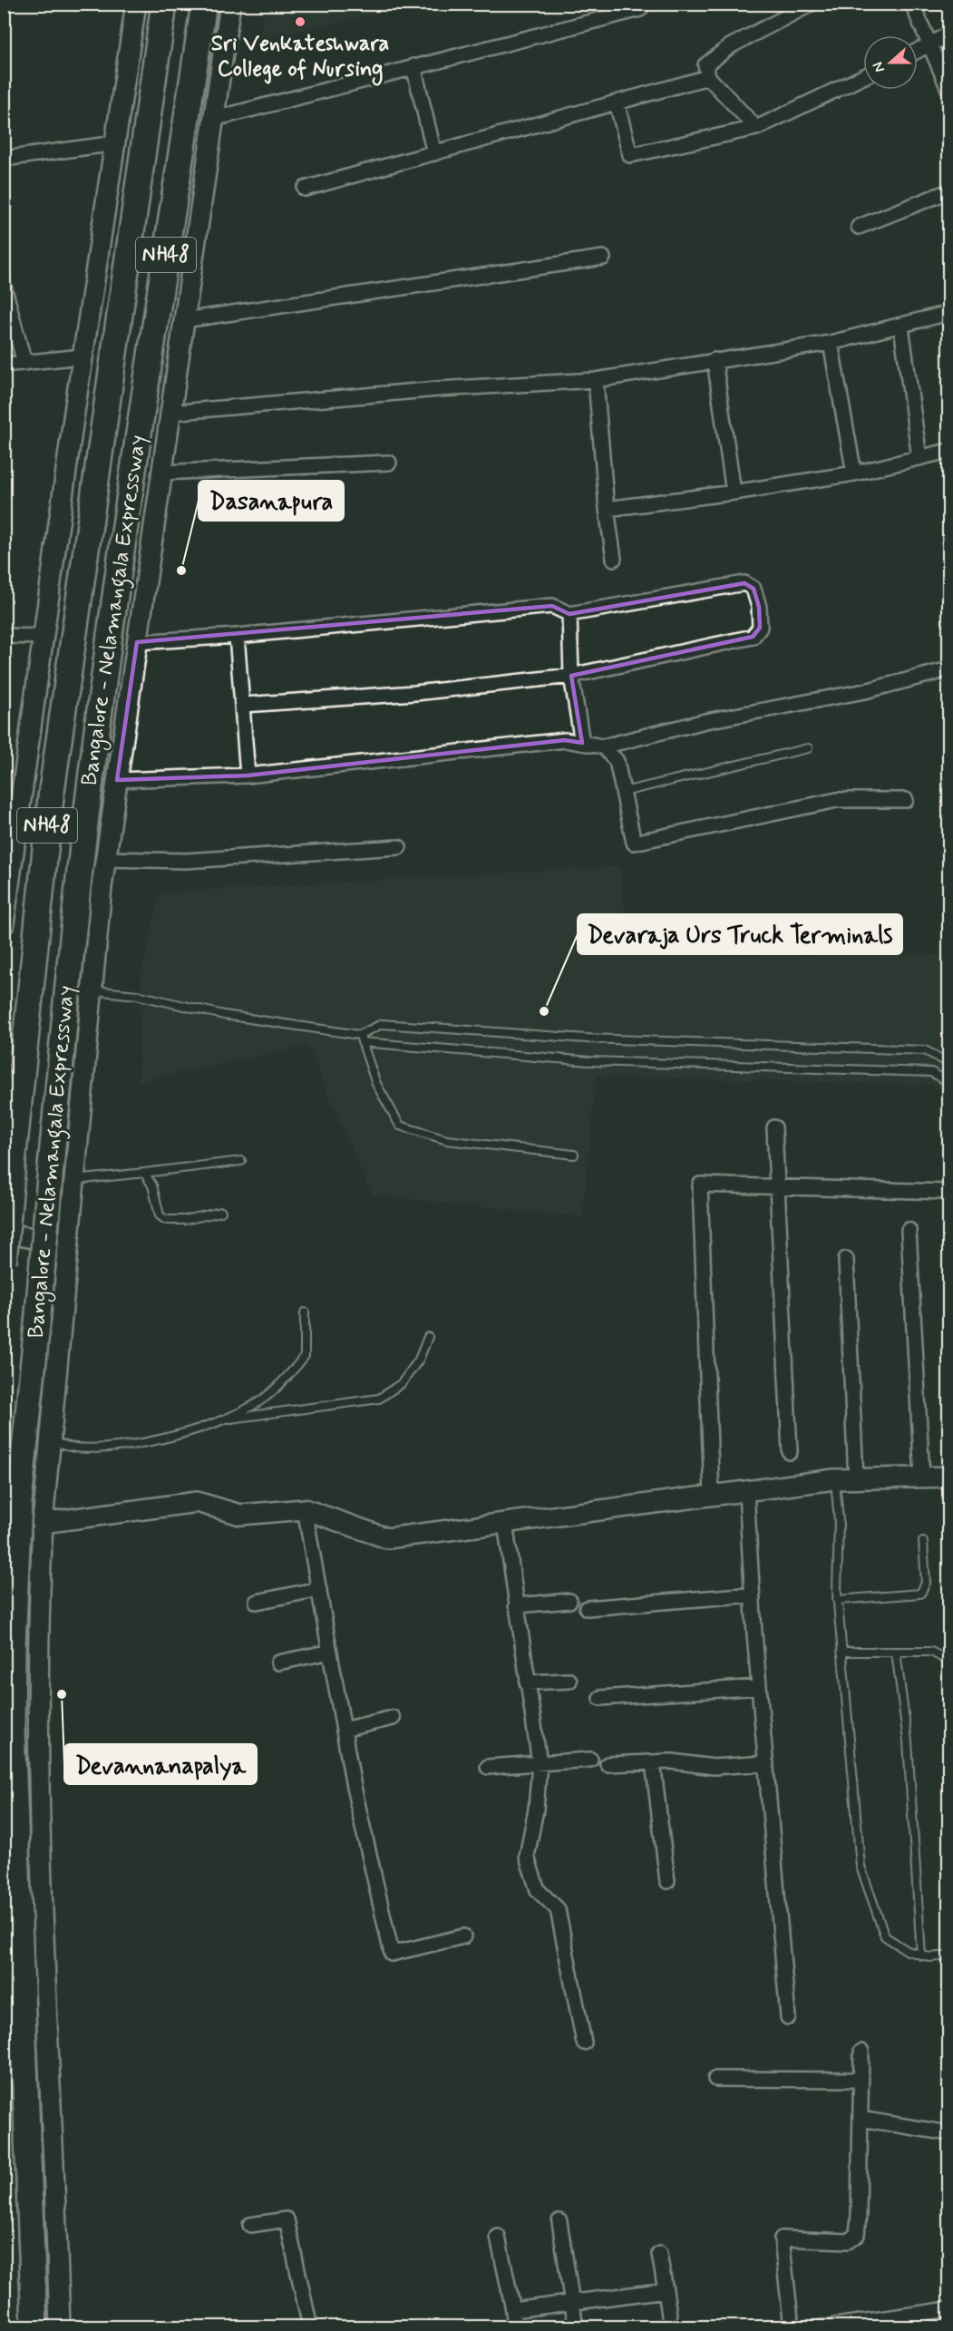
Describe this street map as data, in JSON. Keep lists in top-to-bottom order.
{
  "streets": {
    "highway": ["NH48", "Bangalore - Nelamangala Expressway"]
  },
  "places": [
    "Sri Venkateshwara College of Nursing",
    "Dasanapura",
    "Devaraja Urs Truck Terminals",
    "Devannanapalya"
  ],
  "north": "left"
}
